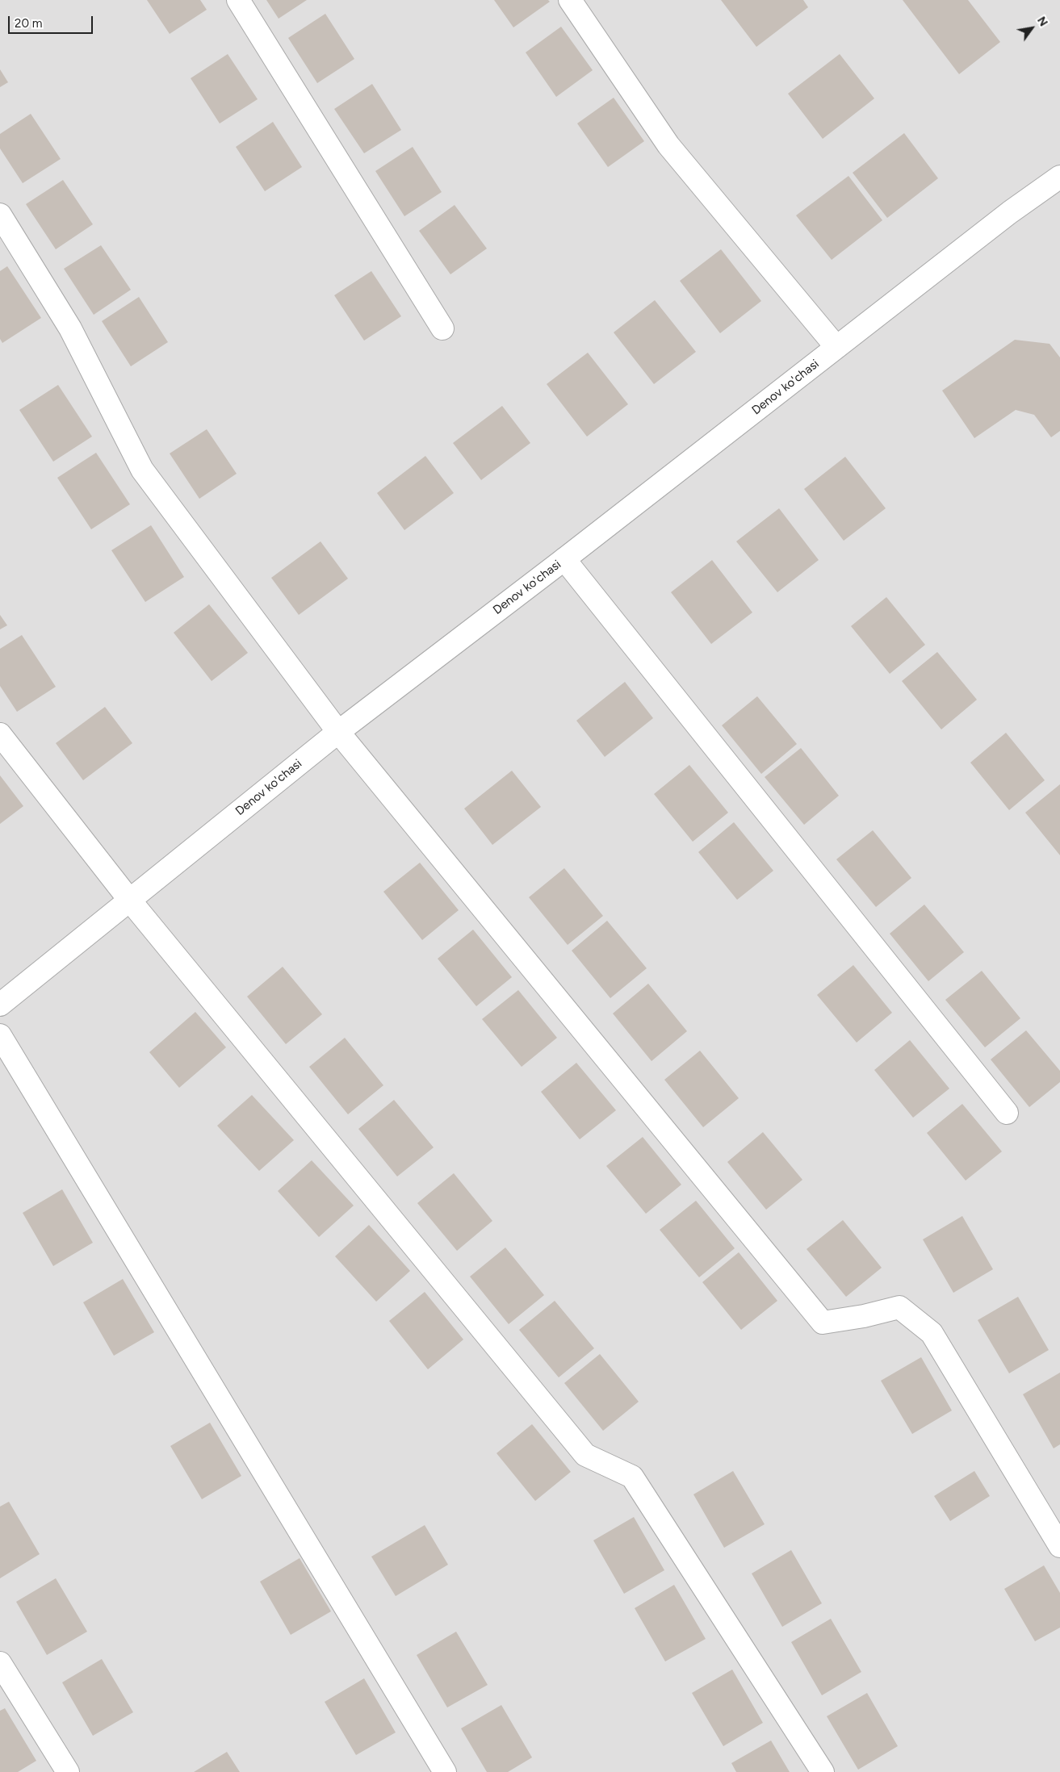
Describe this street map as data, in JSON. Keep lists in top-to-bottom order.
{
  "streets": {
    "street": ["Denov ko'chasi"]
  },
  "scale_bar": "20 m",
  "north": "top right"
}
